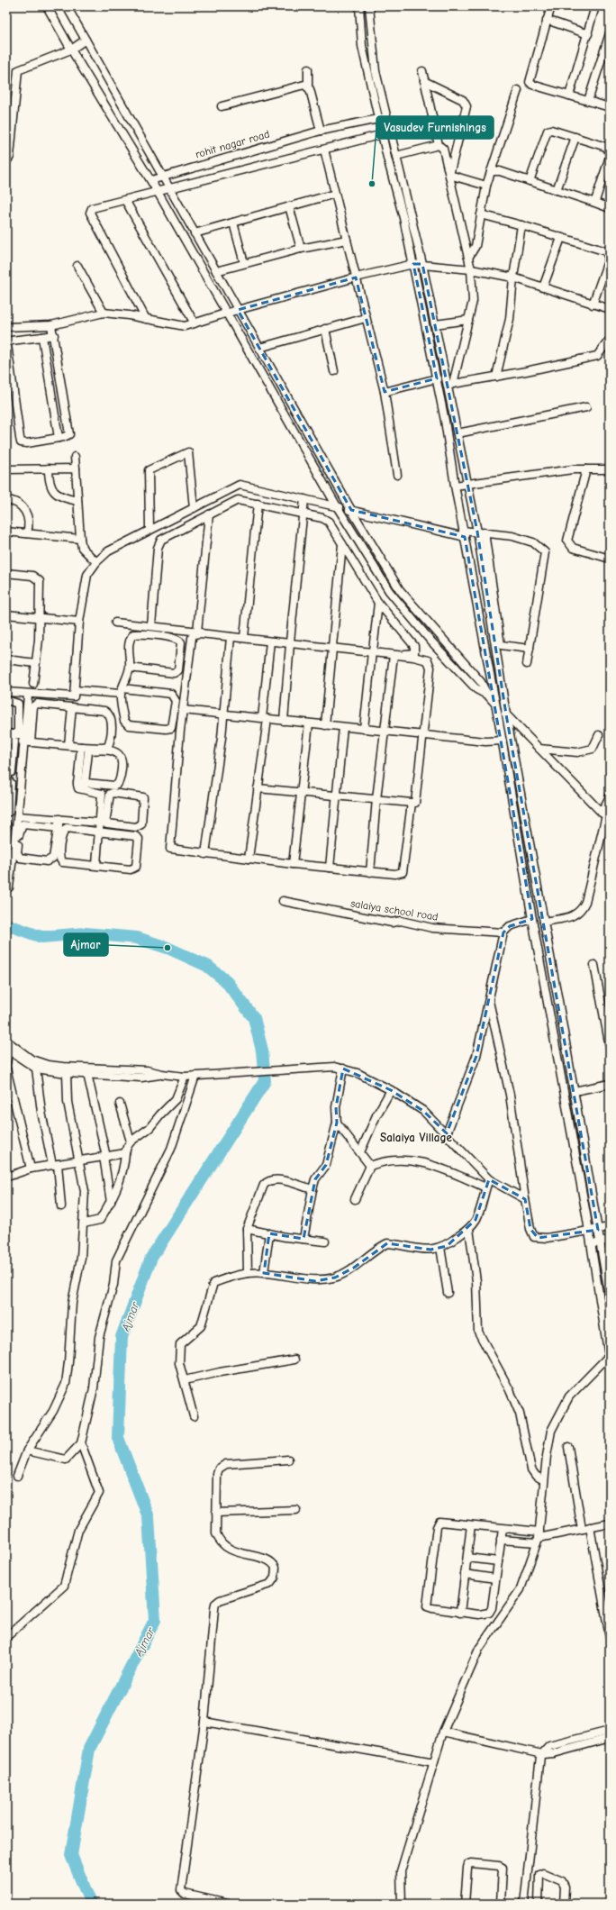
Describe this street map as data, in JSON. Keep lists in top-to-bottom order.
{
  "streets": {
    "street": ["rohit nagar road", "salaiya school road"]
  },
  "districts": ["Salaiya Village"],
  "water": ["Ajmar"],
  "places": ["Vasudev Furnishings", "Ajmar"]
}
